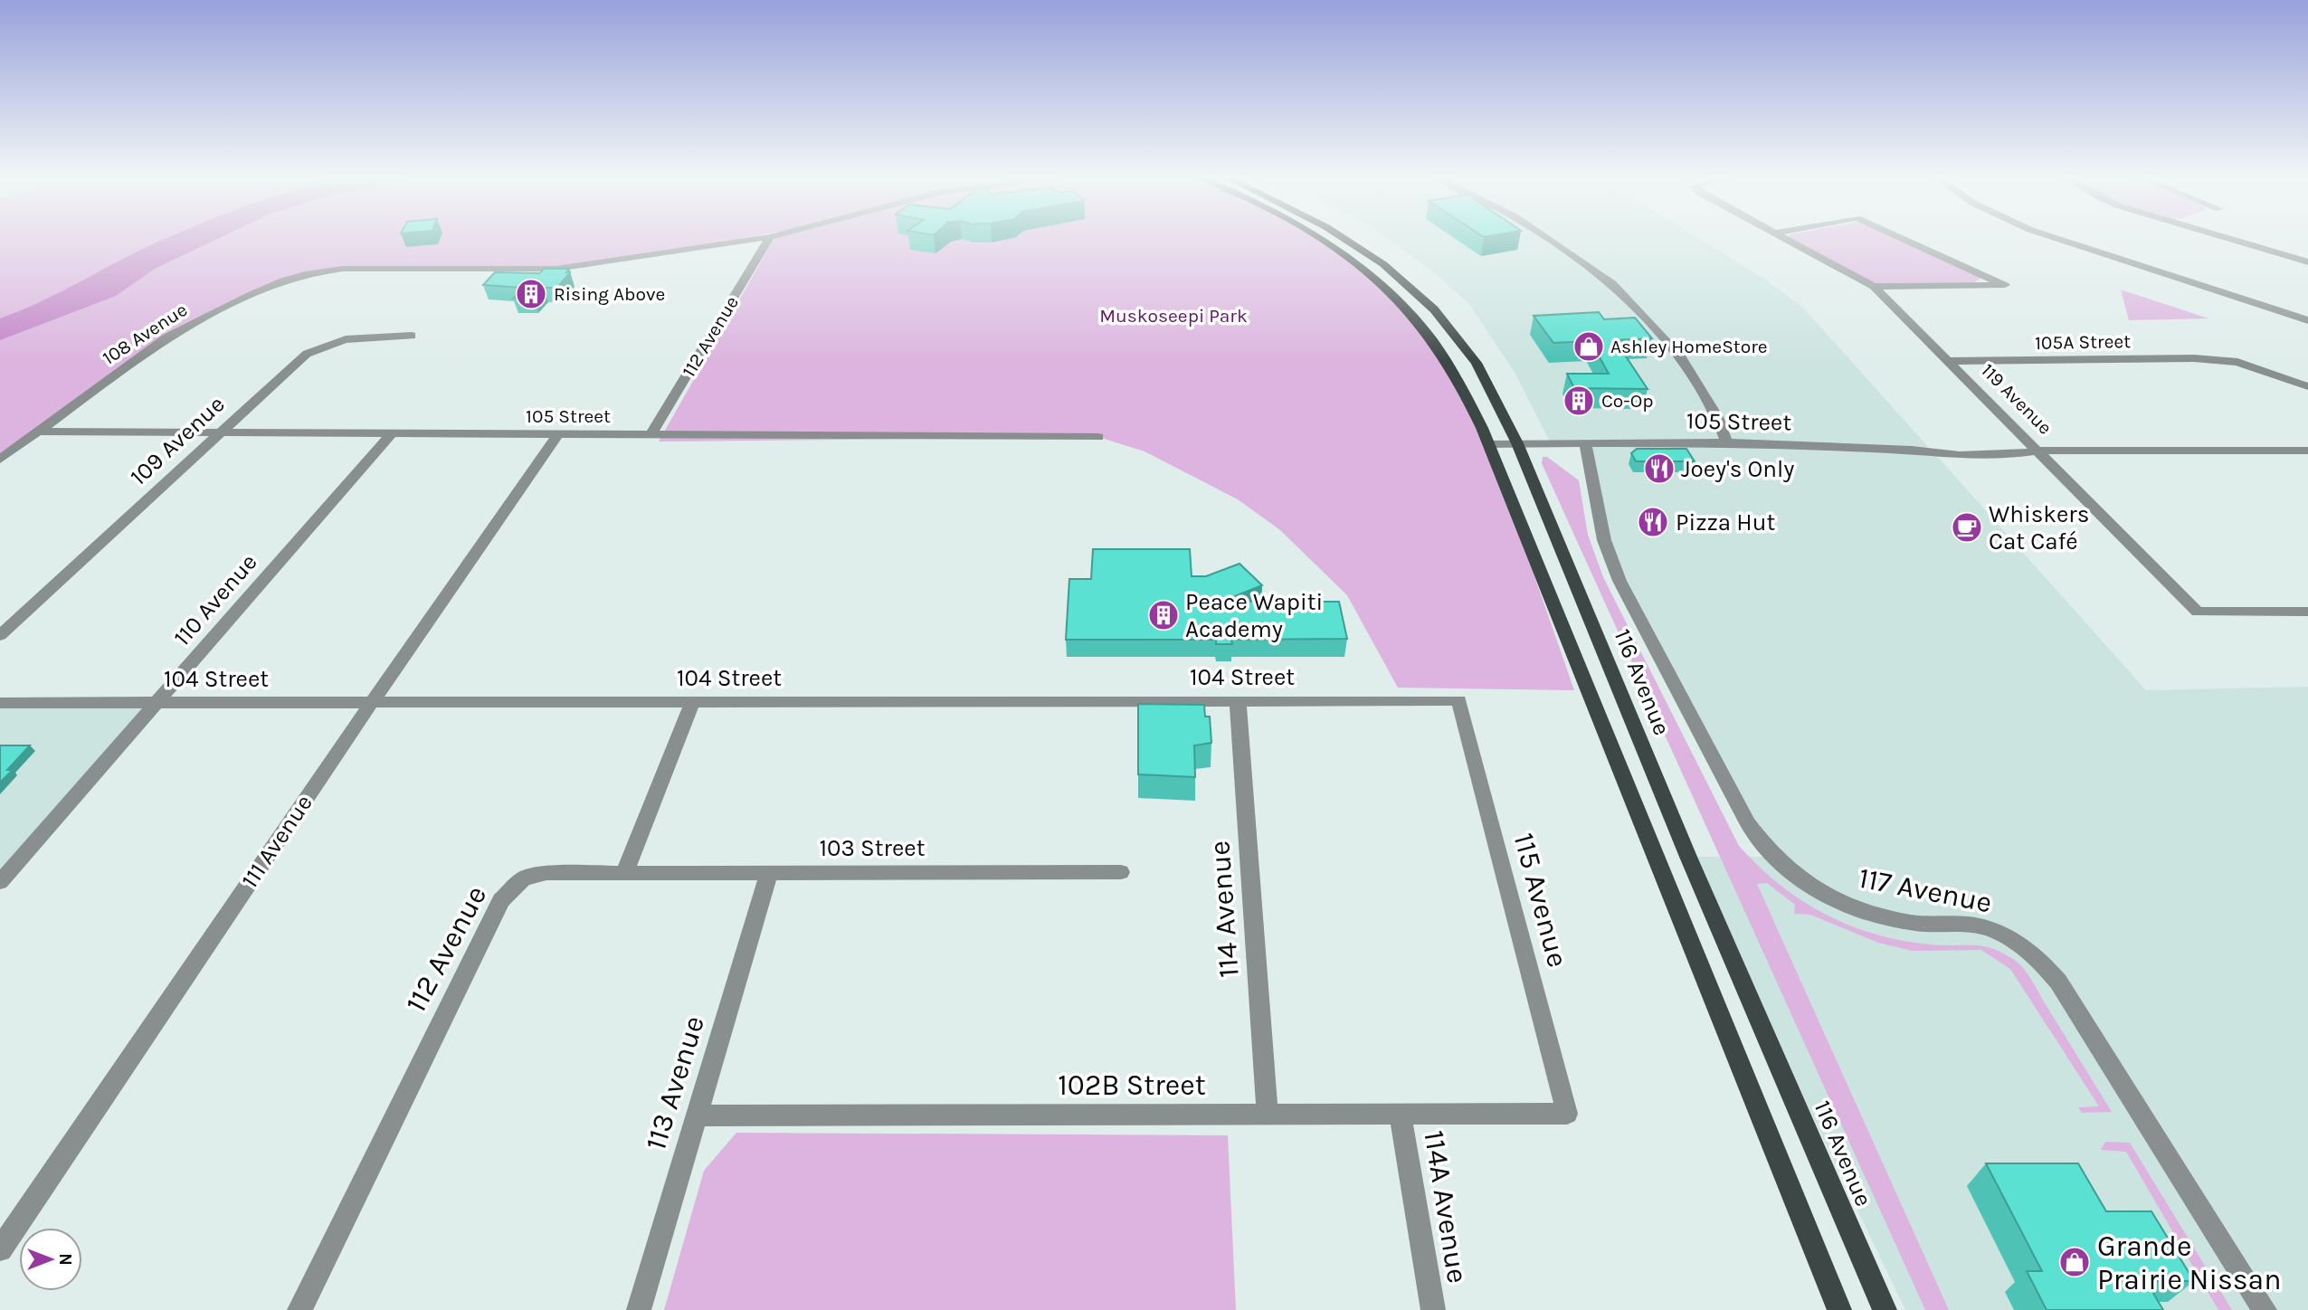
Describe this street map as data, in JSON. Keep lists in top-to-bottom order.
{
  "streets": {
    "main road": ["116 Avenue"],
    "street": [
      "108 Avenue",
      "112 Avenue",
      "105A Street",
      "119 Avenue",
      "105 Street",
      "109 Avenue",
      "110 Avenue",
      "104 Street",
      "111 Avenue",
      "103 Street",
      "117 Avenue",
      "115 Avenue",
      "114 Avenue",
      "113 Avenue",
      "102B Street",
      "114A Avenue"
    ]
  },
  "crossings": [
    ["108 Avenue", "105 Street"],
    ["112 Avenue", "105 Street"],
    ["112 Avenue", "103 Street"],
    ["105A Street", "119 Avenue"],
    ["119 Avenue", "105 Street"],
    ["105 Street", "109 Avenue"],
    ["105 Street", "110 Avenue"],
    ["105 Street", "116 Avenue"],
    ["105 Street", "111 Avenue"],
    ["105 Street", "117 Avenue"],
    ["110 Avenue", "104 Street"],
    ["104 Street", "111 Avenue"],
    ["104 Street", "115 Avenue"],
    ["104 Street", "114 Avenue"],
    ["103 Street", "113 Avenue"],
    ["115 Avenue", "102B Street"],
    ["114 Avenue", "102B Street"],
    ["113 Avenue", "102B Street"],
    ["102B Street", "114A Avenue"]
  ],
  "parks": ["Muskoseepi Park"],
  "places": {
    "building": ["Rising Above", "Co-Op", "Peace Wapiti Academy"],
    "shop": ["Ashley HomeStore", "Grande Prairie Nissan"],
    "restaurant": ["Joey's Only", "Pizza Hut"],
    "cafe": ["Whiskers Cat Café"]
  },
  "north": "right"
}
